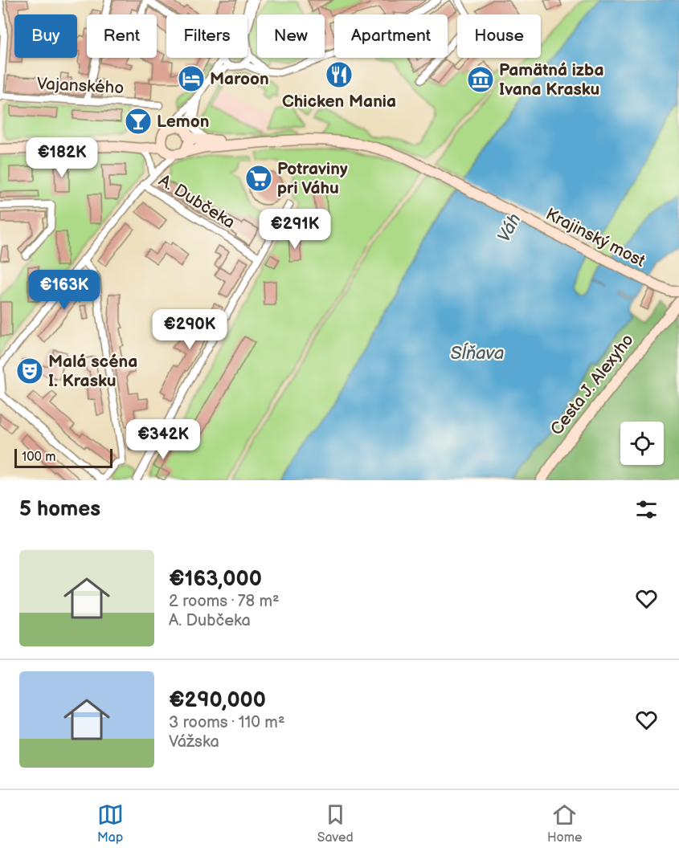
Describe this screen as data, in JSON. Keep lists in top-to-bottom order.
{
  "streets": {
    "main road": ["Krajinský most", "Cesta J. Alexyho"],
    "street": ["Vajanského", "A. Dubčeka"]
  },
  "water": ["Váh", "Sĺňava"],
  "places": {
    "restaurant": ["Chicken Mania"],
    "hotel": ["Maroon"],
    "museum": ["Pamätná izba Ivana Krasku"],
    "bar": ["Lemon"],
    "supermarket": ["Potraviny pri Váhu"],
    "theatre": ["Malá scéna I. Krasku"]
  },
  "scale_bar": "100 m",
  "page": {
    "chip": [
      "Buy",
      "Rent",
      "Filters",
      "New",
      "Apartment",
      "House"
    ],
    "price": [
      "€182K",
      "€291K",
      "€163K",
      "€290K",
      "€342K"
    ],
    "scale": "100 m",
    "heading": "5 homes",
    "list": [
      {
        "name": "€163,000",
        "note": "2 rooms · 78 m² · A. Dubčeka"
      },
      {
        "name": "€290,000",
        "note": "3 rooms · 110 m² · Vážska"
      }
    ],
    "tabs": ["Map", "Saved", "Home"]
  }
}
